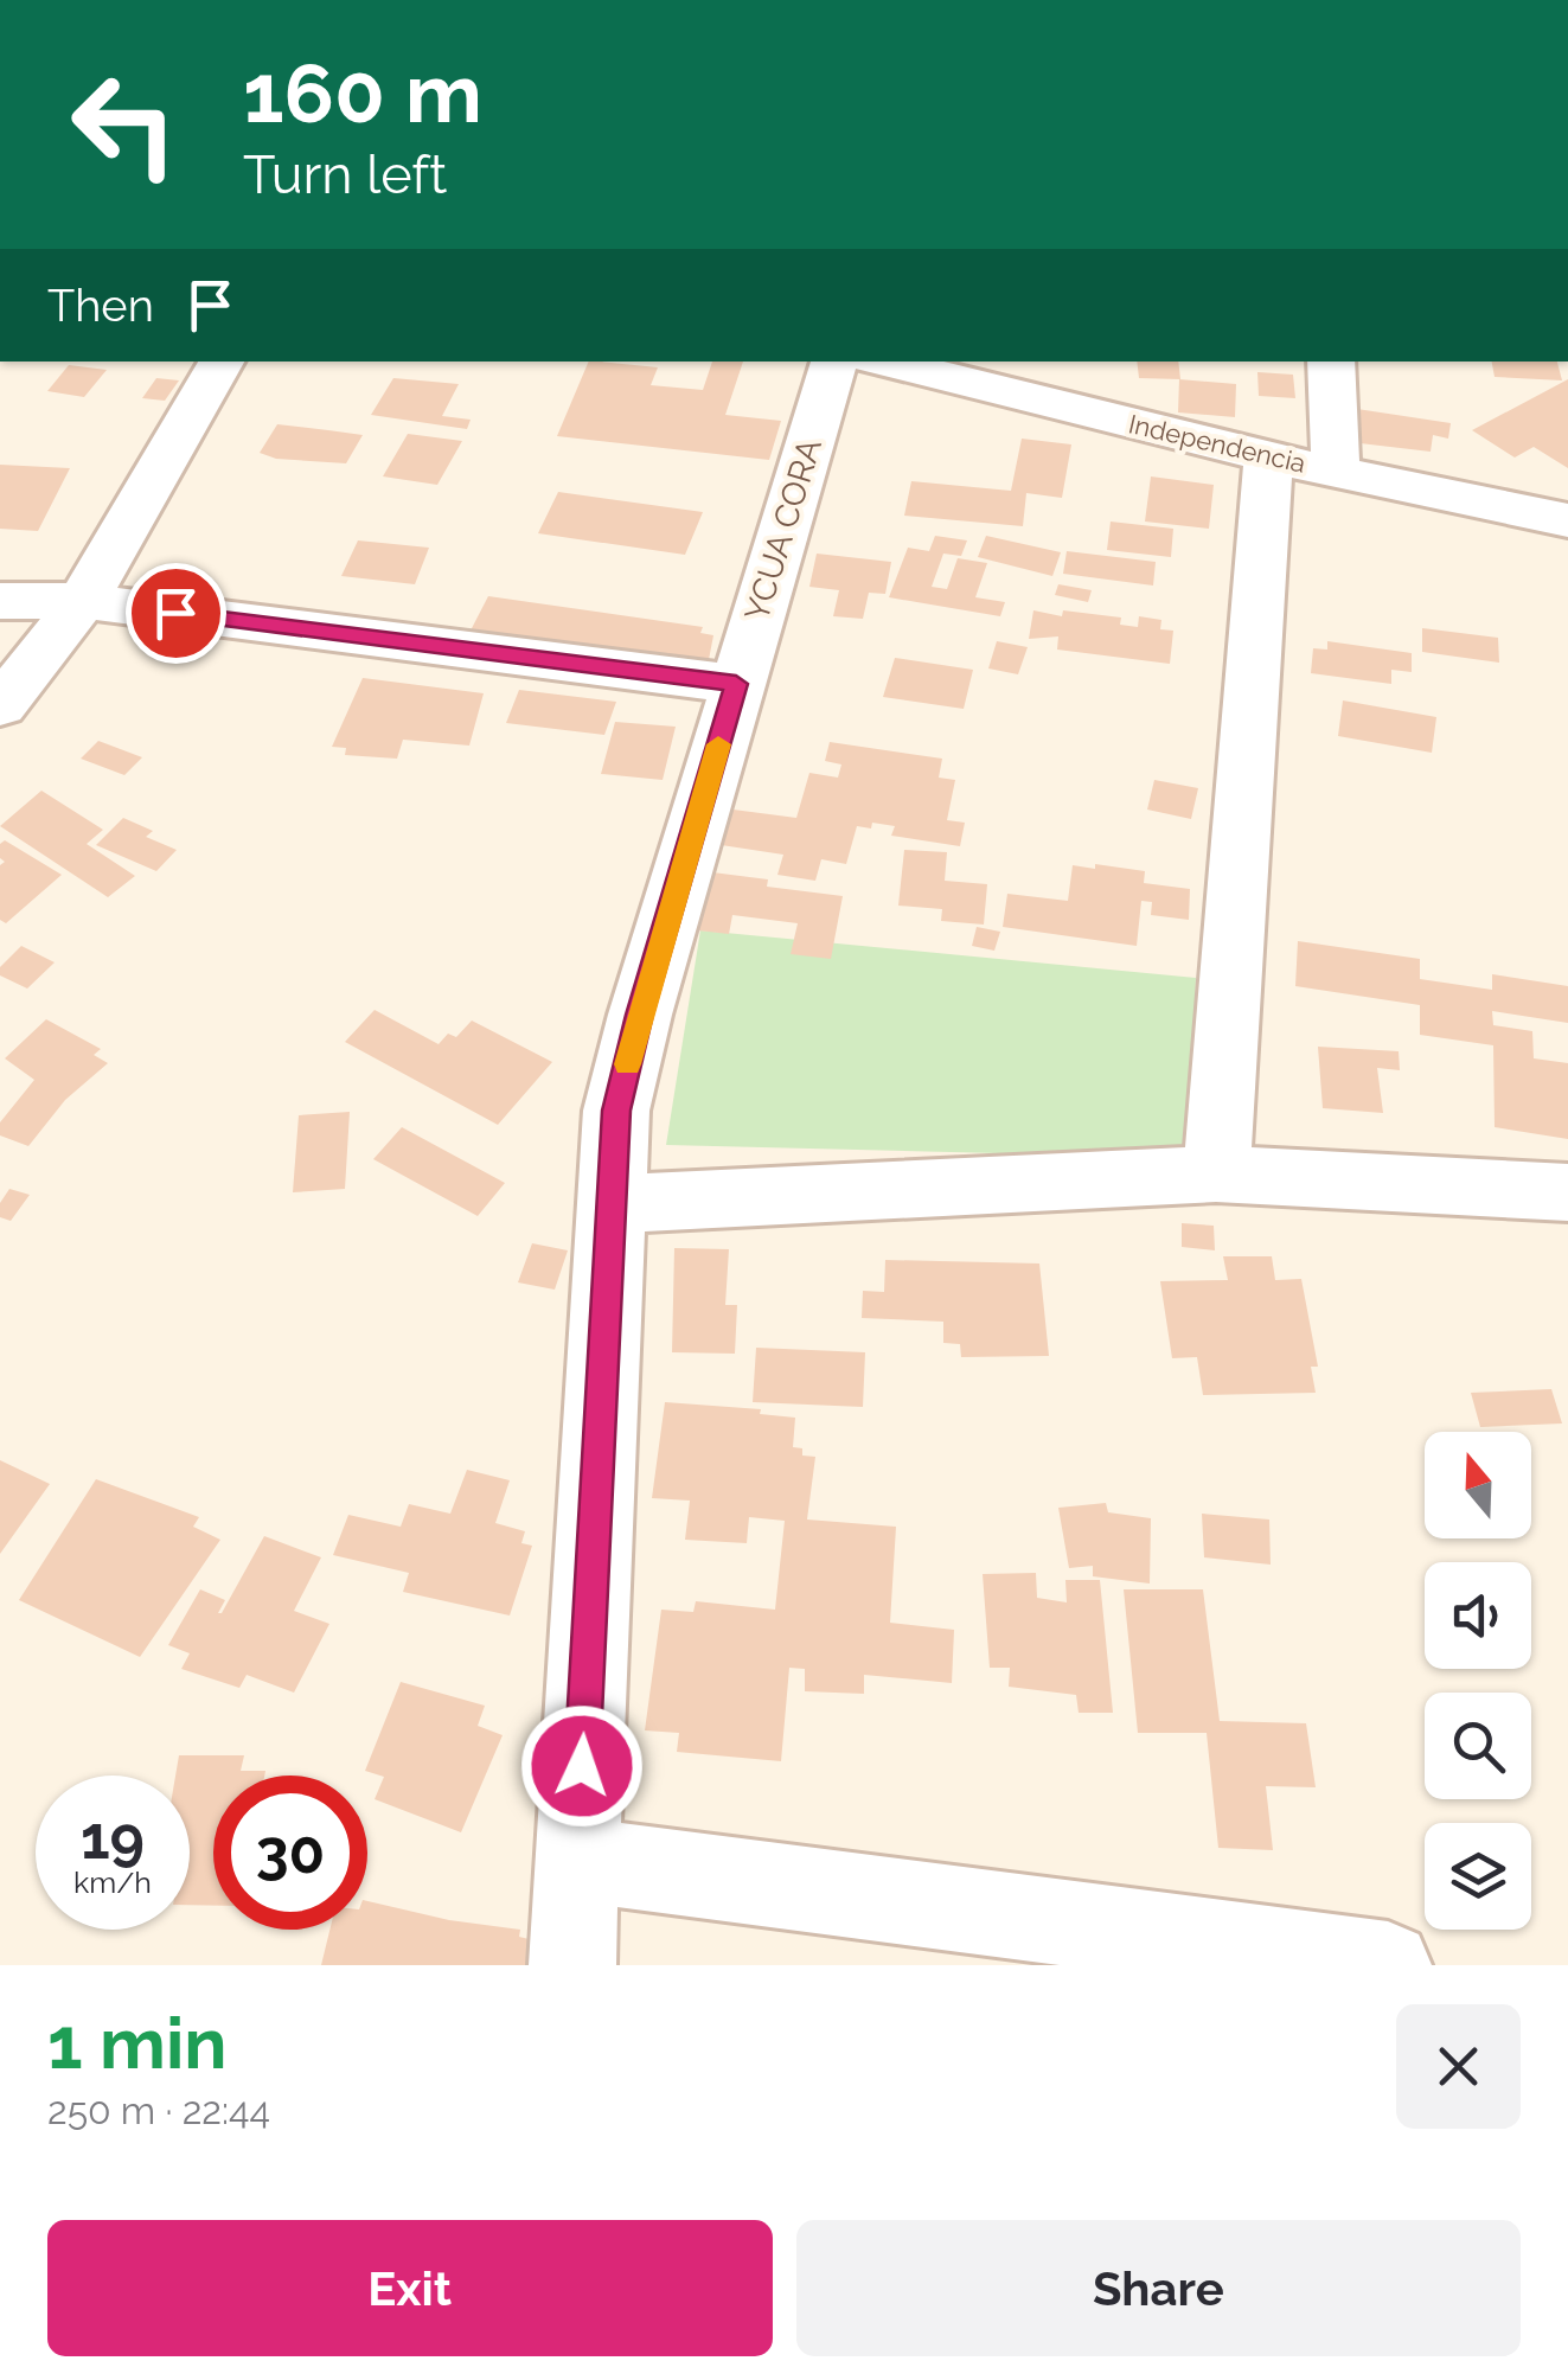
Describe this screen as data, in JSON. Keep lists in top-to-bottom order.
{
  "streets": {
    "street": ["Independencia", "YCUA CORA"]
  },
  "north": "top",
  "page": {
    "turn": ["160 m", "Turn left"],
    "then": "Then",
    "speed": "19 km/h",
    "limit": "30",
    "heading": ["1 min", "250 m · 22:44"],
    "buttons": ["Exit", "Share"]
  }
}
